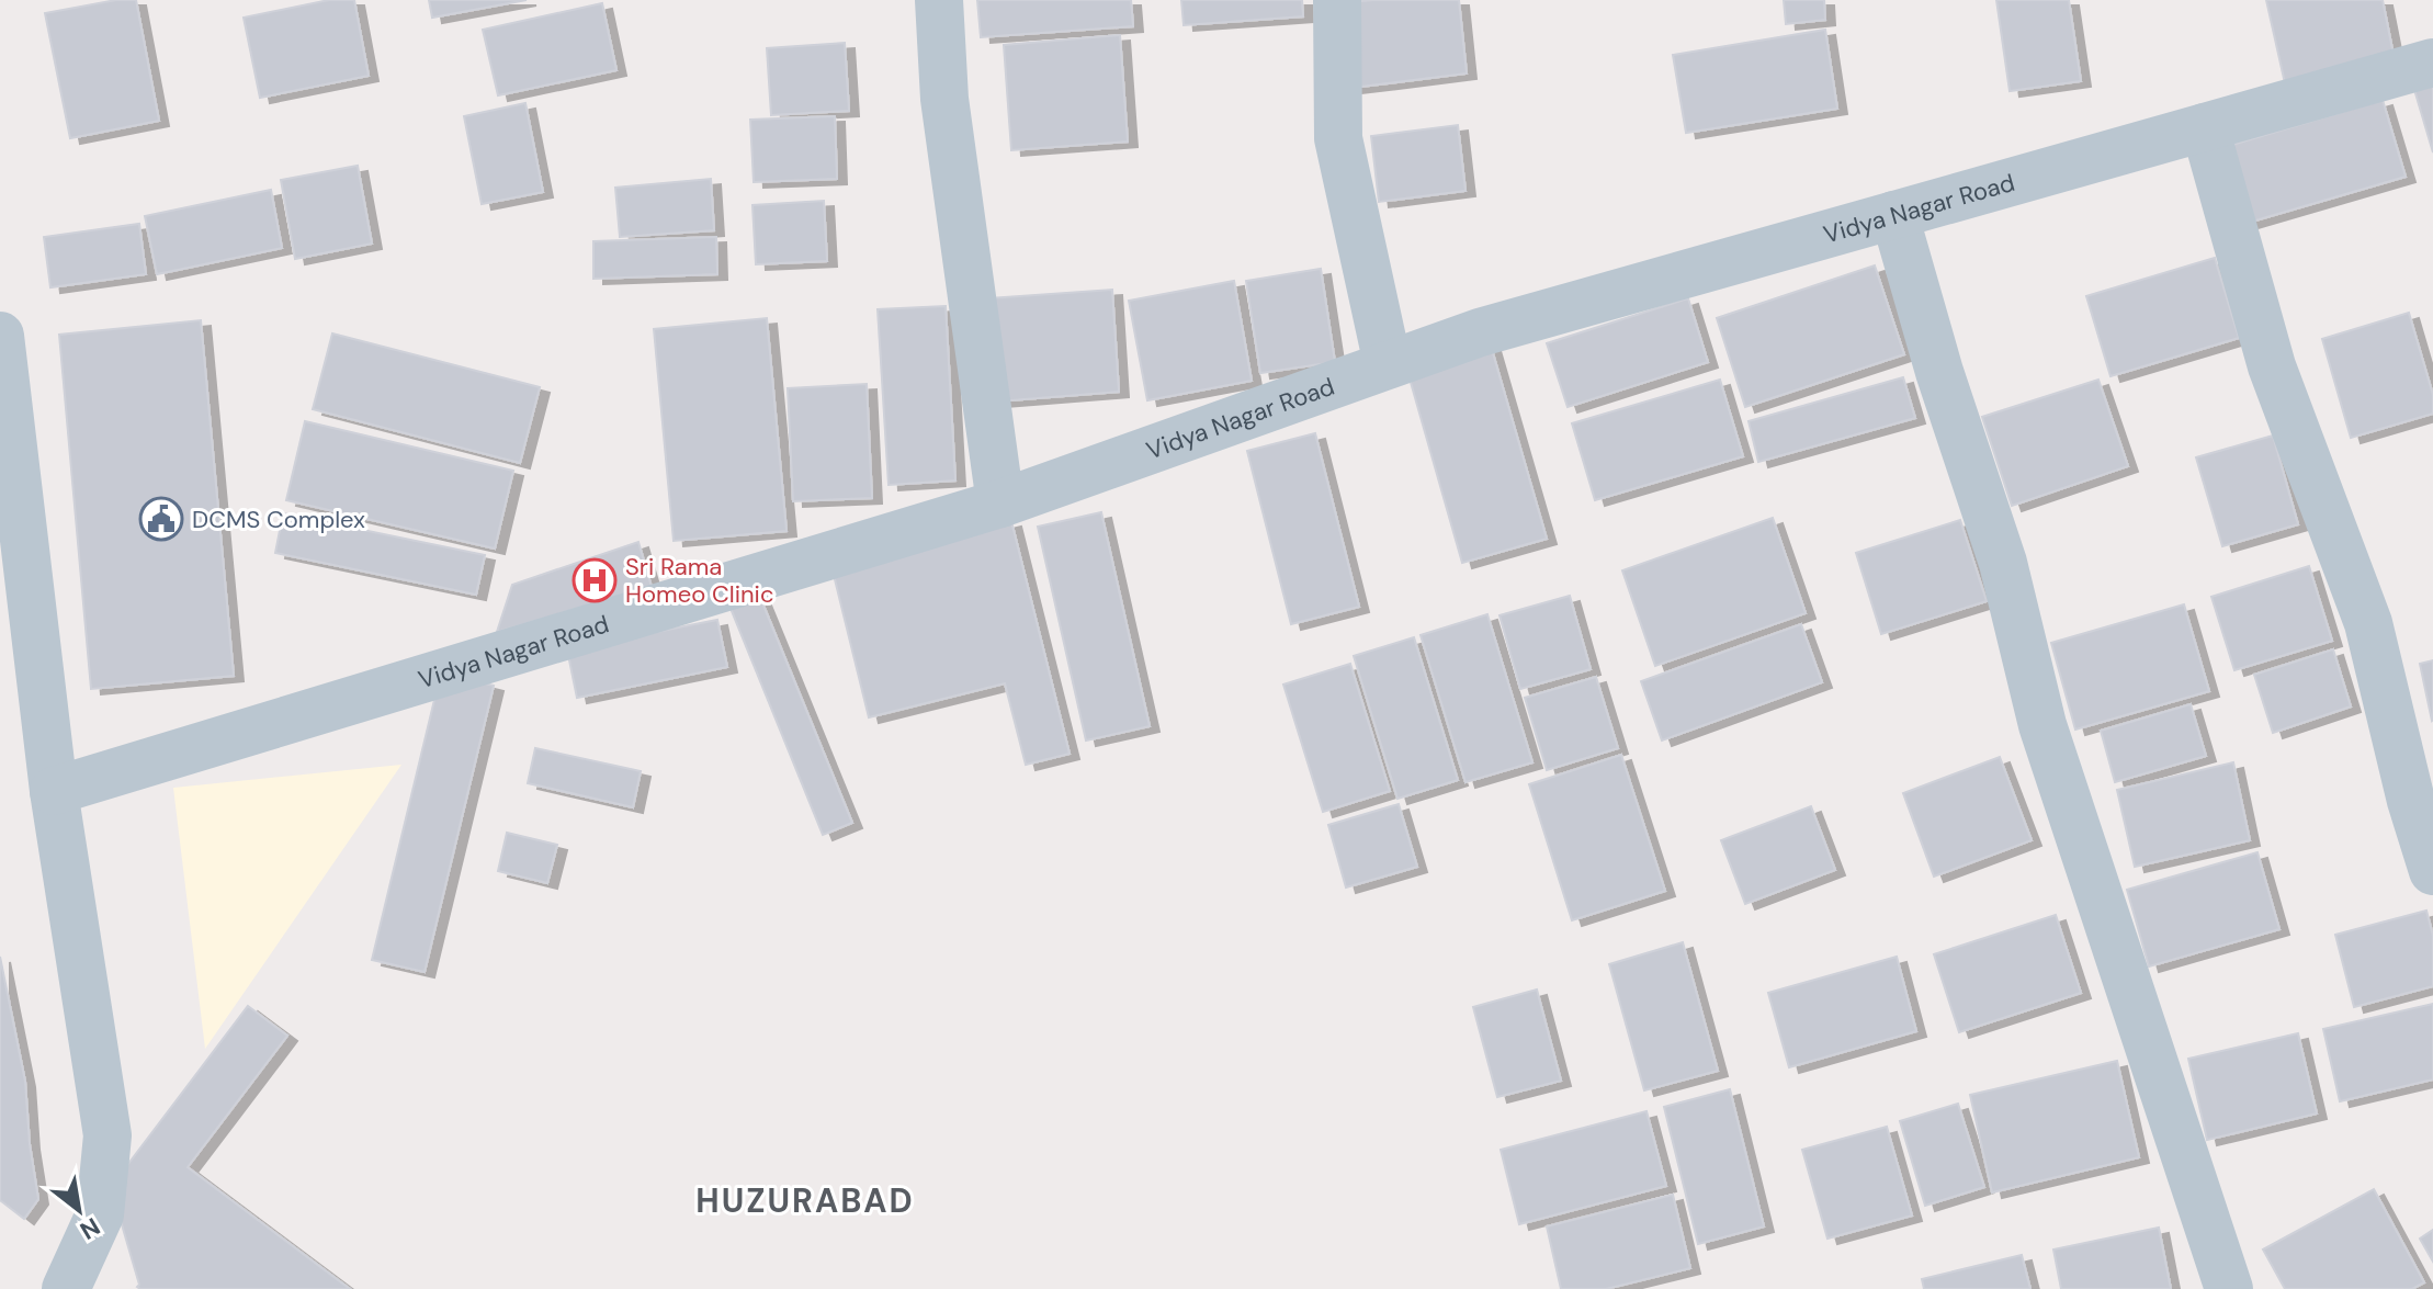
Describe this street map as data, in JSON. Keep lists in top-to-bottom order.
{
  "streets": {
    "street": ["Vidya Nagar Road"]
  },
  "districts": ["HUZURABAD"],
  "places": {
    "public building": ["DCMS Complex"],
    "hospital": ["Sri Rama Homeo Clinic"]
  },
  "north": "bottom right"
}
